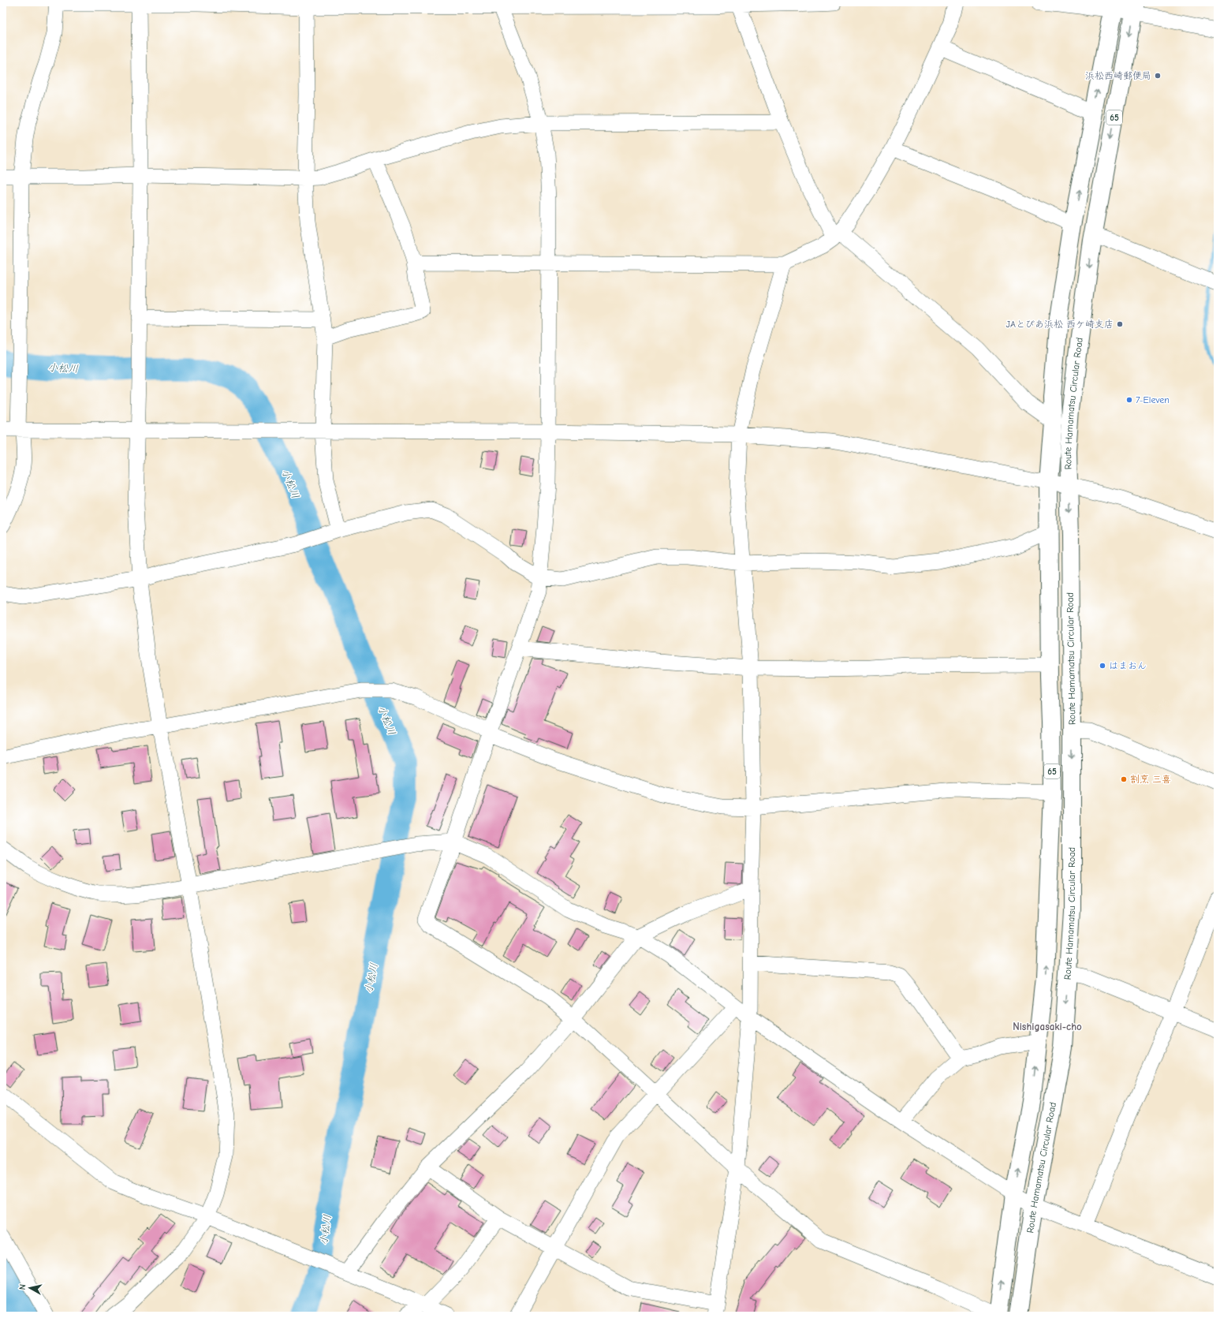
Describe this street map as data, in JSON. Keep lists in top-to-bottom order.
{
  "streets": {
    "main road": ["65", "Route Hamamatsu Circular Road"]
  },
  "districts": ["Nishigasaki-cho"],
  "water": ["小松川"],
  "places": [
    "浜松西崎郵便局",
    "JAとぴあ浜松 西ケ崎支店",
    "7-Eleven",
    "はまおん",
    "割烹 三喜"
  ],
  "north": "left"
}
